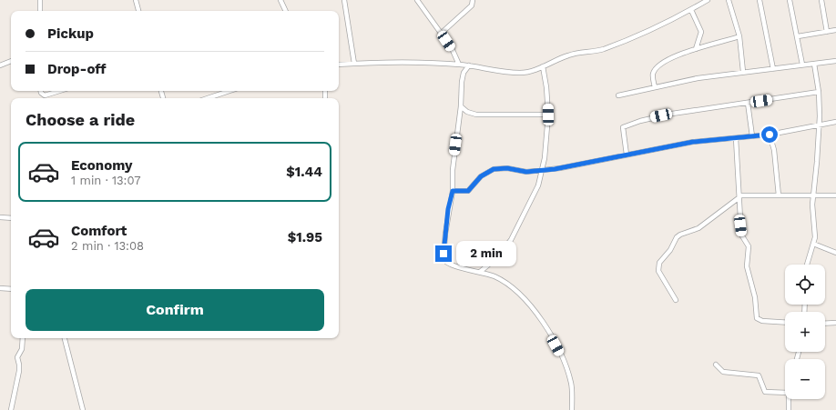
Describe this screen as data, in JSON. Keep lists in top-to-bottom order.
{
  "page": {
    "banner": ["Pickup", "Drop-off"],
    "heading": "Choose a ride",
    "list": [
      {
        "name": "Economy",
        "note": "1 min · 13:07",
        "value": "$1.44"
      },
      {
        "name": "Comfort",
        "note": "2 min · 13:08",
        "value": "$1.95"
      }
    ],
    "bubble": "2 min",
    "map_buttons": ["+", "−"],
    "buttons": "Confirm"
  }
}
